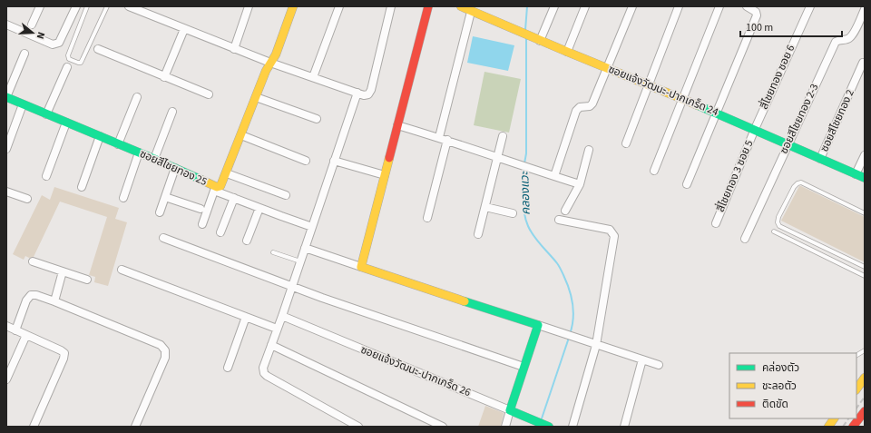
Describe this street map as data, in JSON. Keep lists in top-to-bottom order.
{
  "streets": {
    "street": [
      "สี่ไชยทอง ซอย 6",
      "ซอยแจ้งวัฒนะ-ปากเกร็ด 24",
      "ซอยสีไชยทอง 2-3",
      "ซอยสีไชยทอง 2",
      "ซอยสีไชยทอง 25",
      "สี่ไชยทอง 3 ซอย 5",
      "ซอยแจ้งวัฒนะ-ปากเกร็ด 26"
    ]
  },
  "crossings": [
    ["สี่ไชยทอง ซอย 6", "ซอยแจ้งวัฒนะ-ปากเกร็ด 24"],
    ["สี่ไชยทอง ซอย 6", "สี่ไชยทอง 3 ซอย 5"],
    ["ซอยแจ้งวัฒนะ-ปากเกร็ด 24", "ซอยสีไชยทอง 2-3"],
    ["ซอยแจ้งวัฒนะ-ปากเกร็ด 24", "ซอยสีไชยทอง 2"],
    ["ซอยแจ้งวัฒนะ-ปากเกร็ด 24", "สี่ไชยทอง 3 ซอย 5"]
  ],
  "water": ["คลองแวะ"],
  "legend": ["คล่องตัว", "ชะลอตัว", "ติดขัด"],
  "scale_bar": "100 m",
  "north": "right"
}
